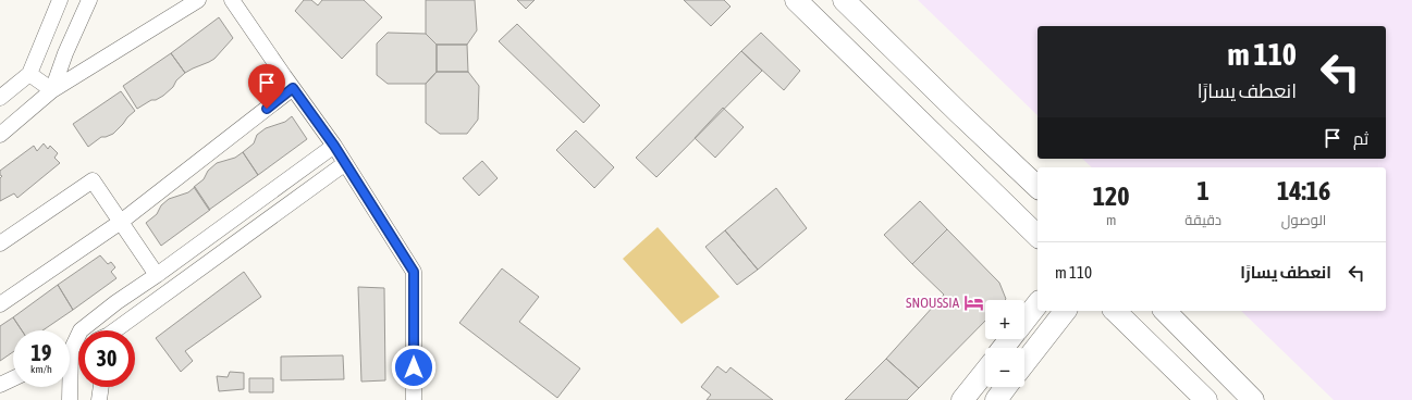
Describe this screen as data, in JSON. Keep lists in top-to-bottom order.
{
  "places": {
    "hotel": ["SNOUSSIA"]
  },
  "page": {
    "turn": ["110 m", "انعطف يسارًا"],
    "then": "ثم",
    "eta": [
      "14:16",
      "الوصول",
      "1",
      "دقيقة",
      "120",
      "m"
    ],
    "list": [
      {
        "name": "انعطف يسارًا",
        "value": "110 m"
      }
    ],
    "map_buttons": ["+", "−"],
    "speed": "19 km/h",
    "limit": "30"
  }
}
